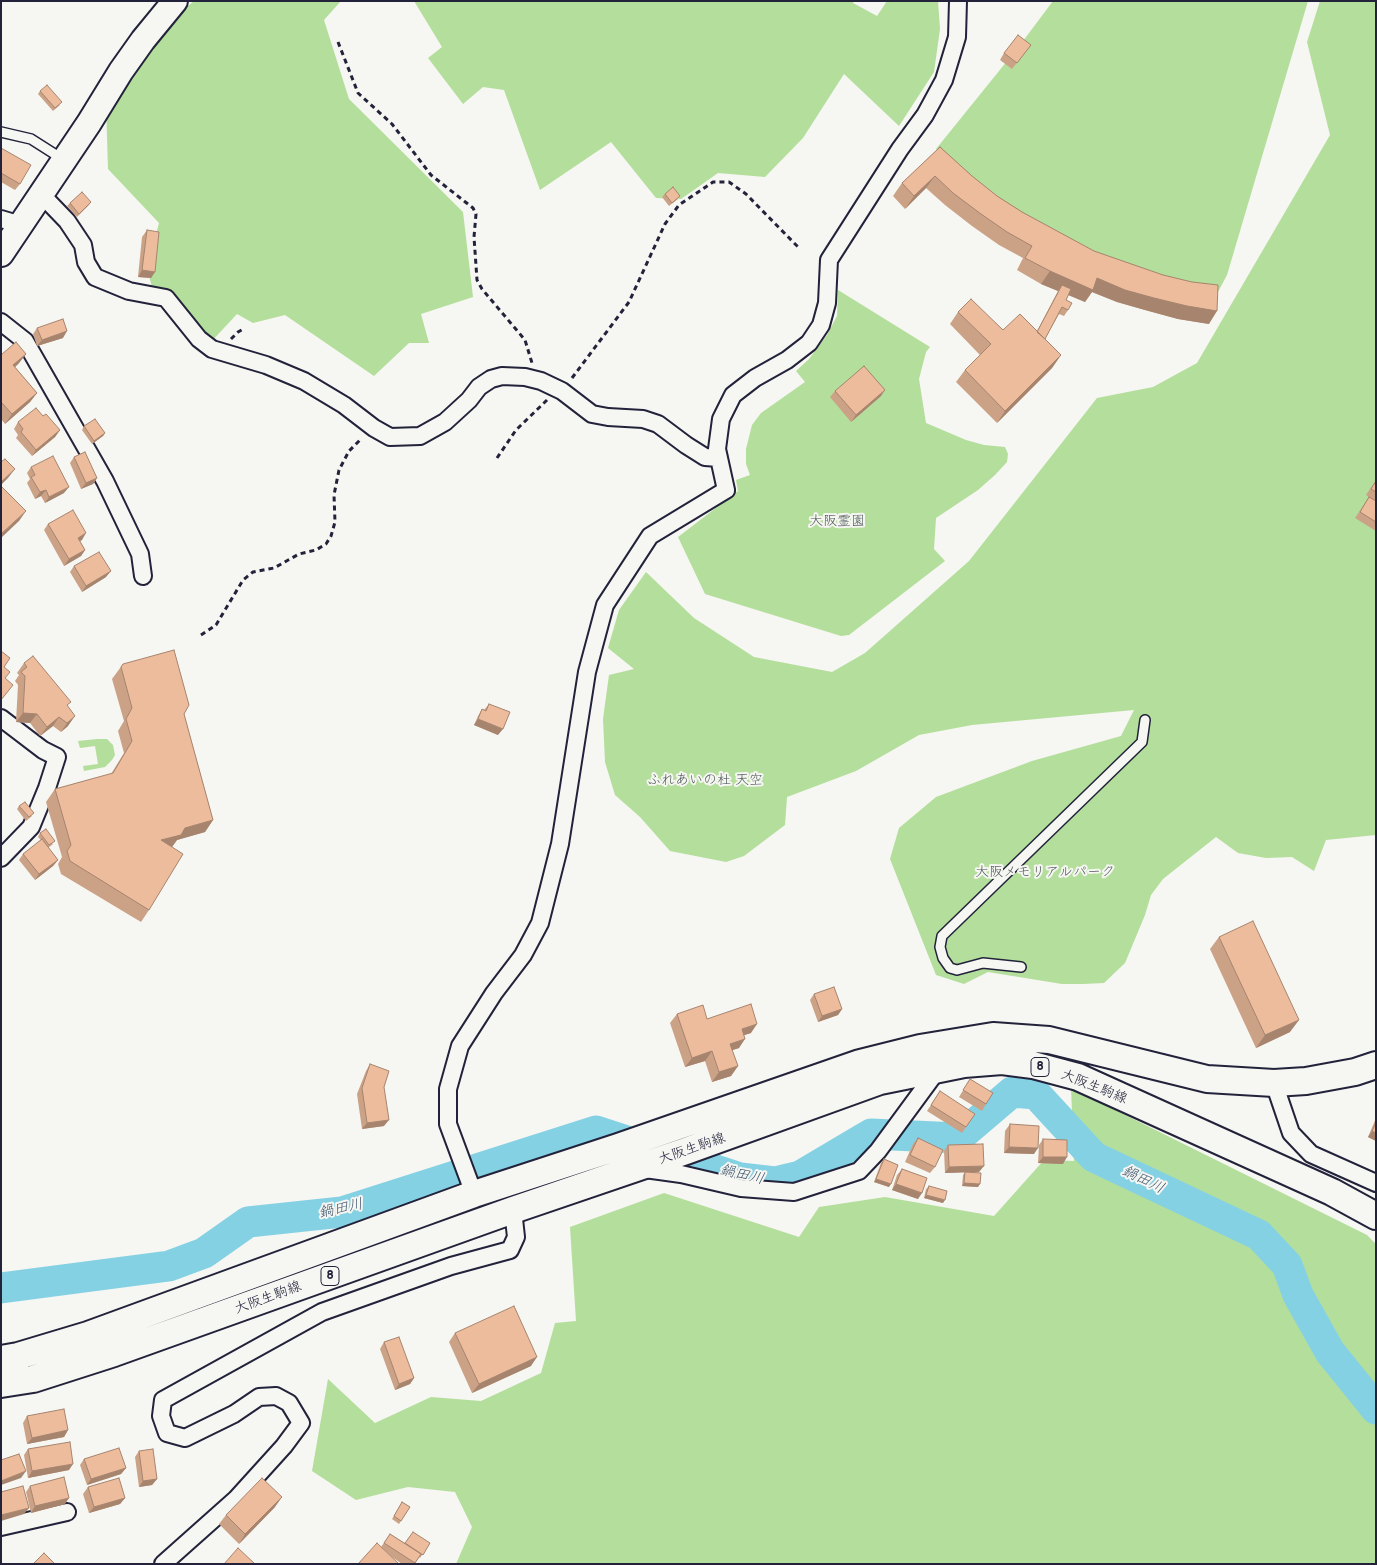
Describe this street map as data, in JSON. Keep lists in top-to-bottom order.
{
  "streets": {
    "main road": ["8", "大阪生駒線"]
  },
  "water": ["鍋田川"],
  "parks": ["大阪霊園", "ふれあいの杜 天空", "大阪メモリアルパーク"]
}
